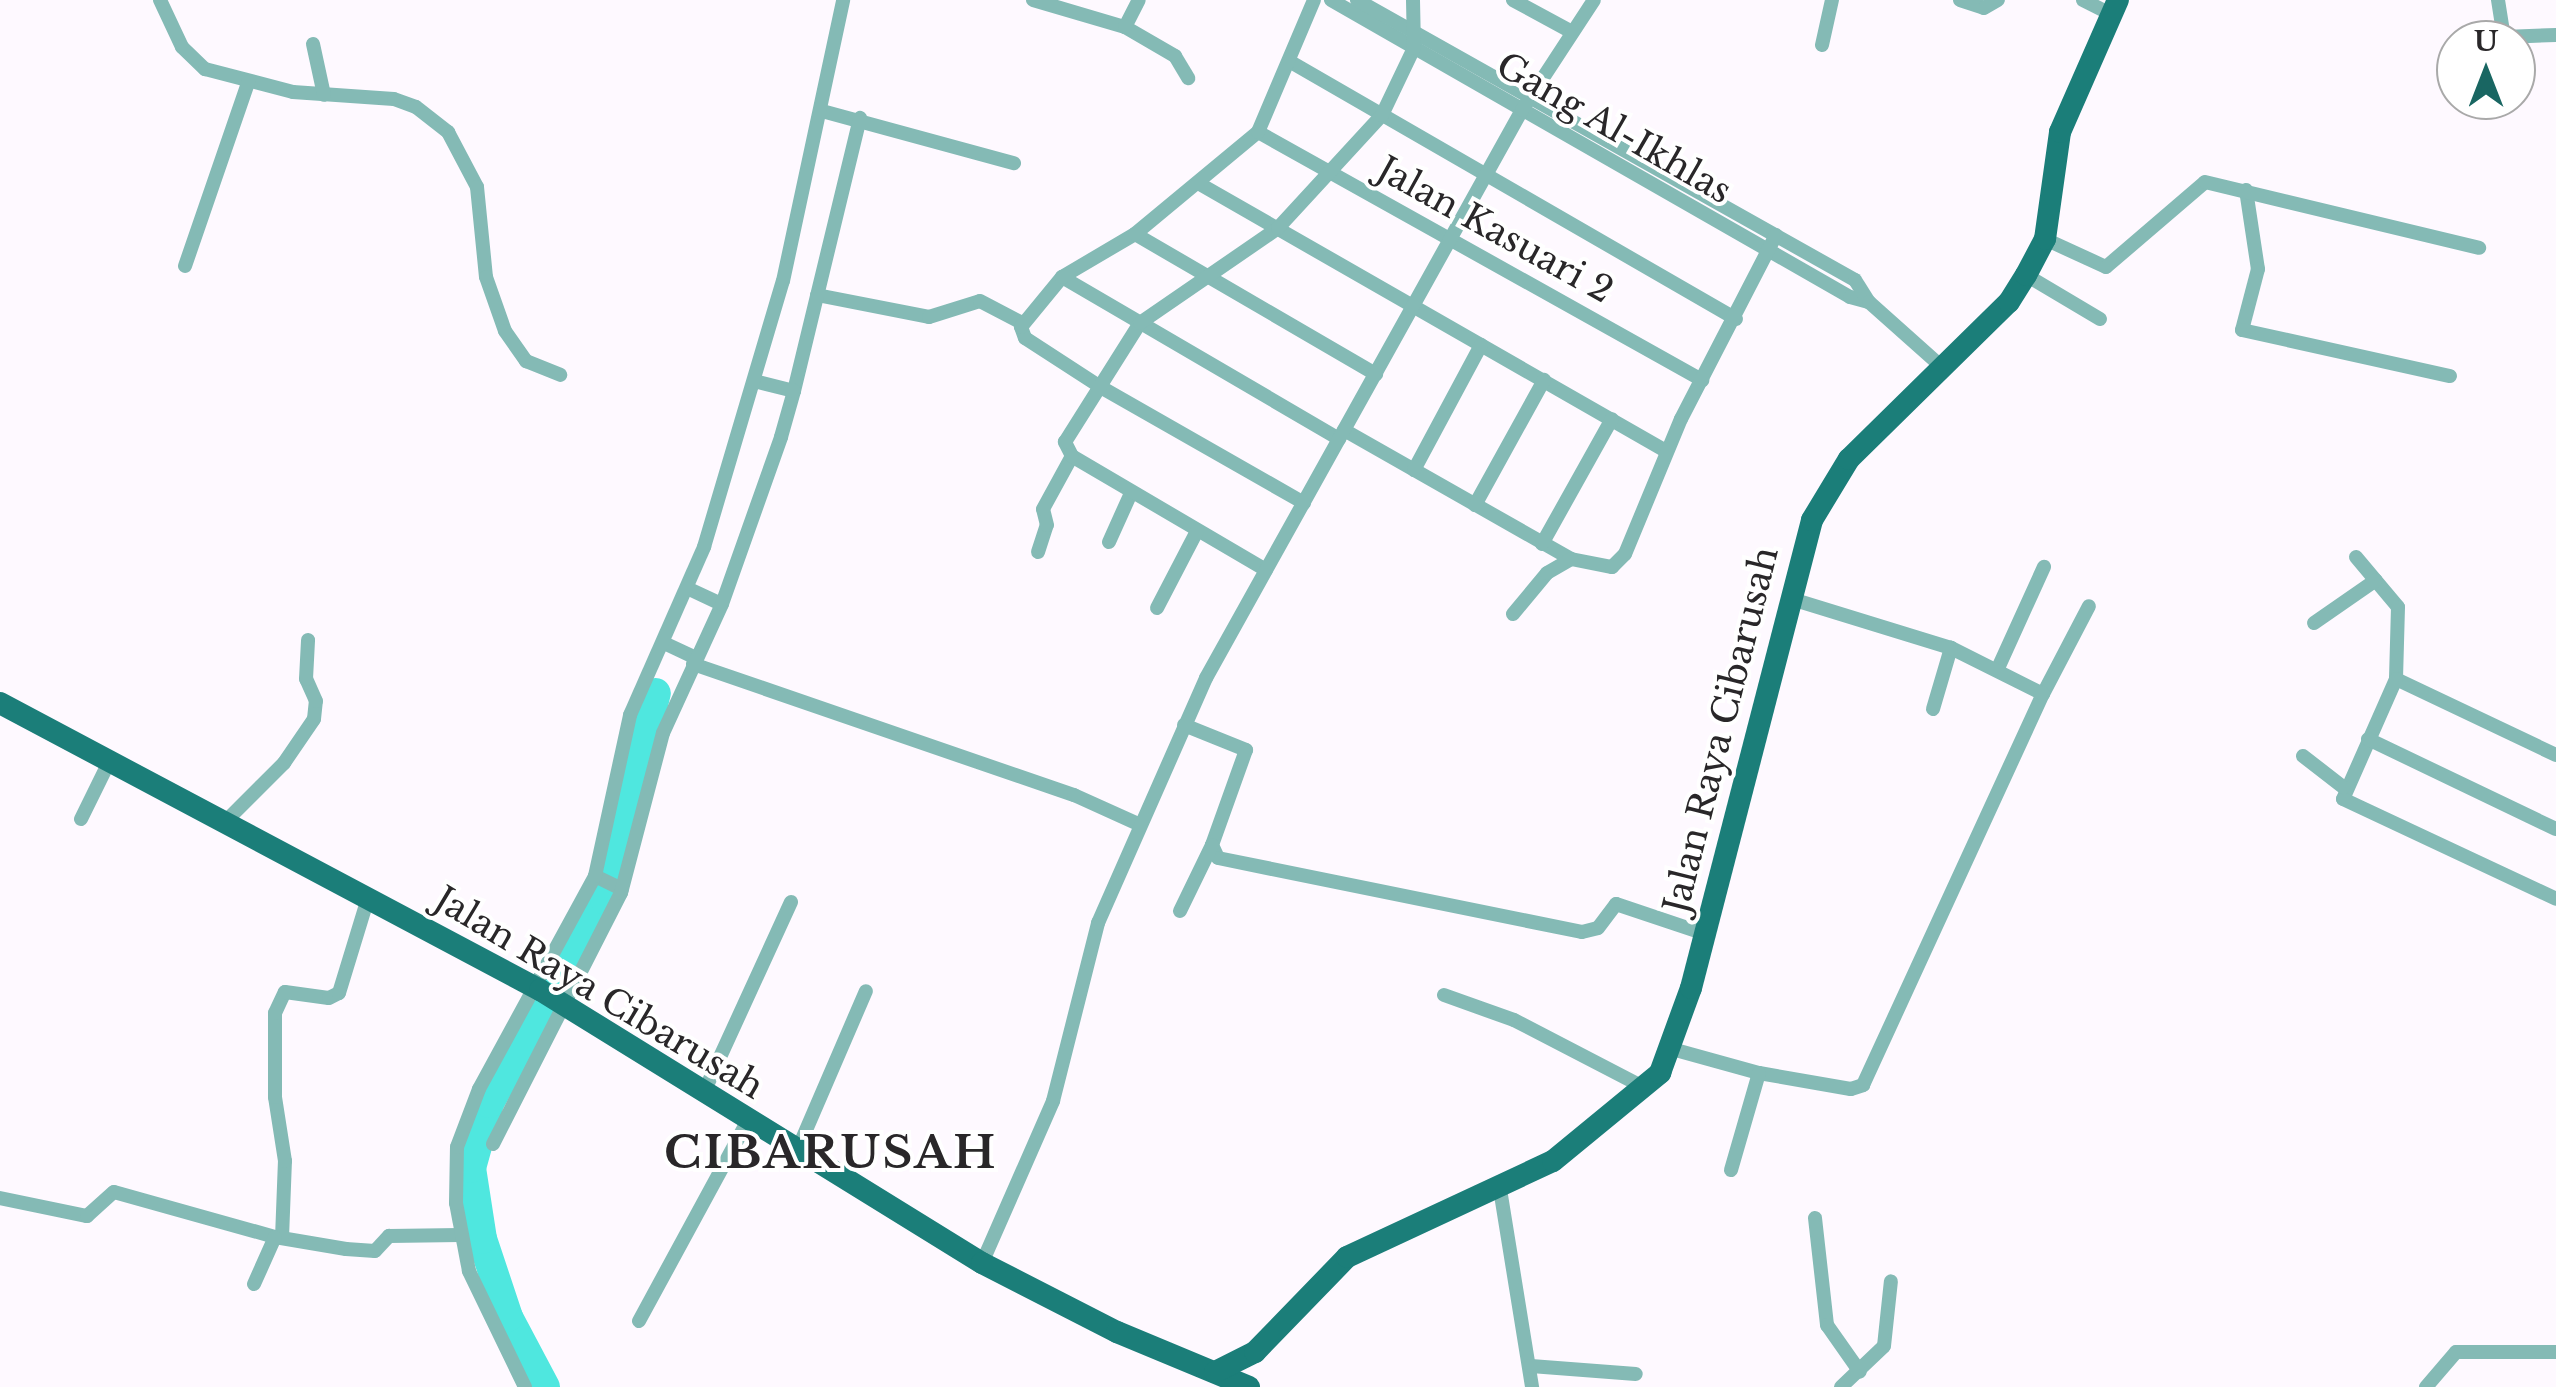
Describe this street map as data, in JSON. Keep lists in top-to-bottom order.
{
  "streets": {
    "main road": ["Jalan Raya Cibarusah"],
    "street": ["Gang Al-Ikhlas", "Jalan Kasuari 2"]
  },
  "crossings": [
    ["Gang Al-Ikhlas", "Jalan Raya Cibarusah"]
  ],
  "districts": ["CIBARUSAH"],
  "north": "top"
}
